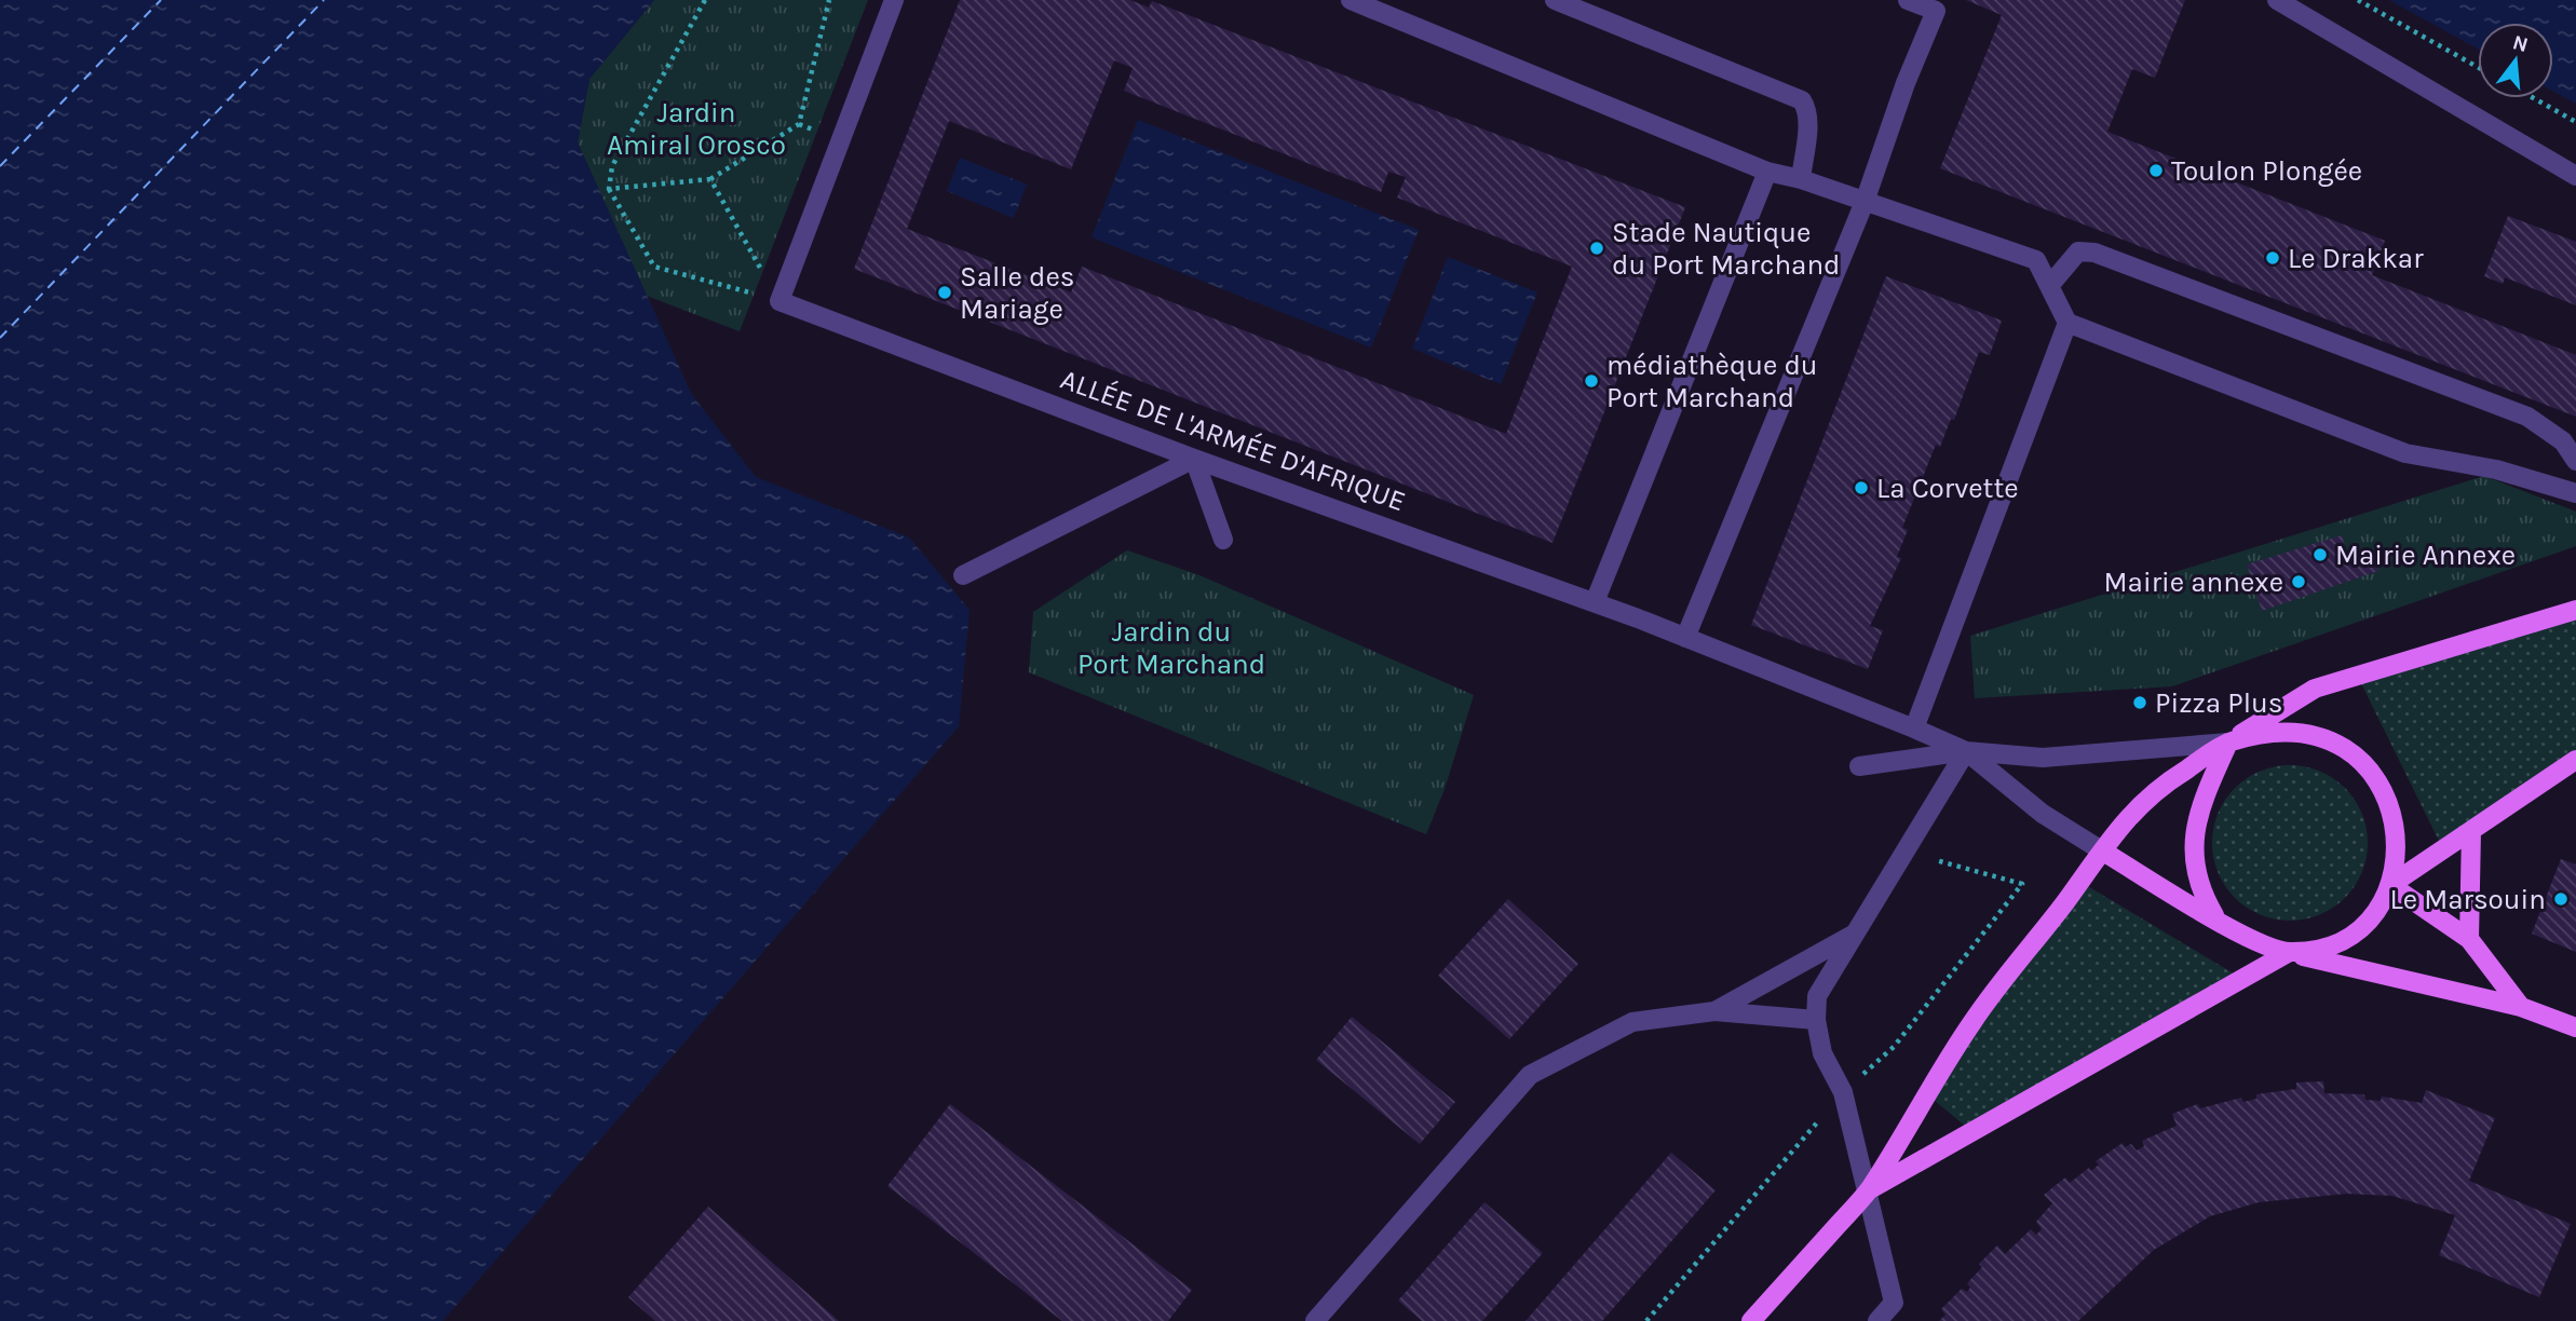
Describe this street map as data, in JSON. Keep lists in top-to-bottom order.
{
  "streets": {
    "street": ["ALLÉE DE L'ARMÉE D'AFRIQUE"]
  },
  "parks": ["Jardin Amiral Orosco", "Jardin du Port Marchand"],
  "places": [
    "Toulon Plongée",
    "Stade Nautique du Port Marchand",
    "Le Drakkar",
    "Salle des Mariage",
    "médiathèque du Port Marchand",
    "La Corvette",
    "Mairie Annexe",
    "Mairie annexe",
    "Pizza Plus",
    "Le Marsouin"
  ],
  "north": "top"
}
